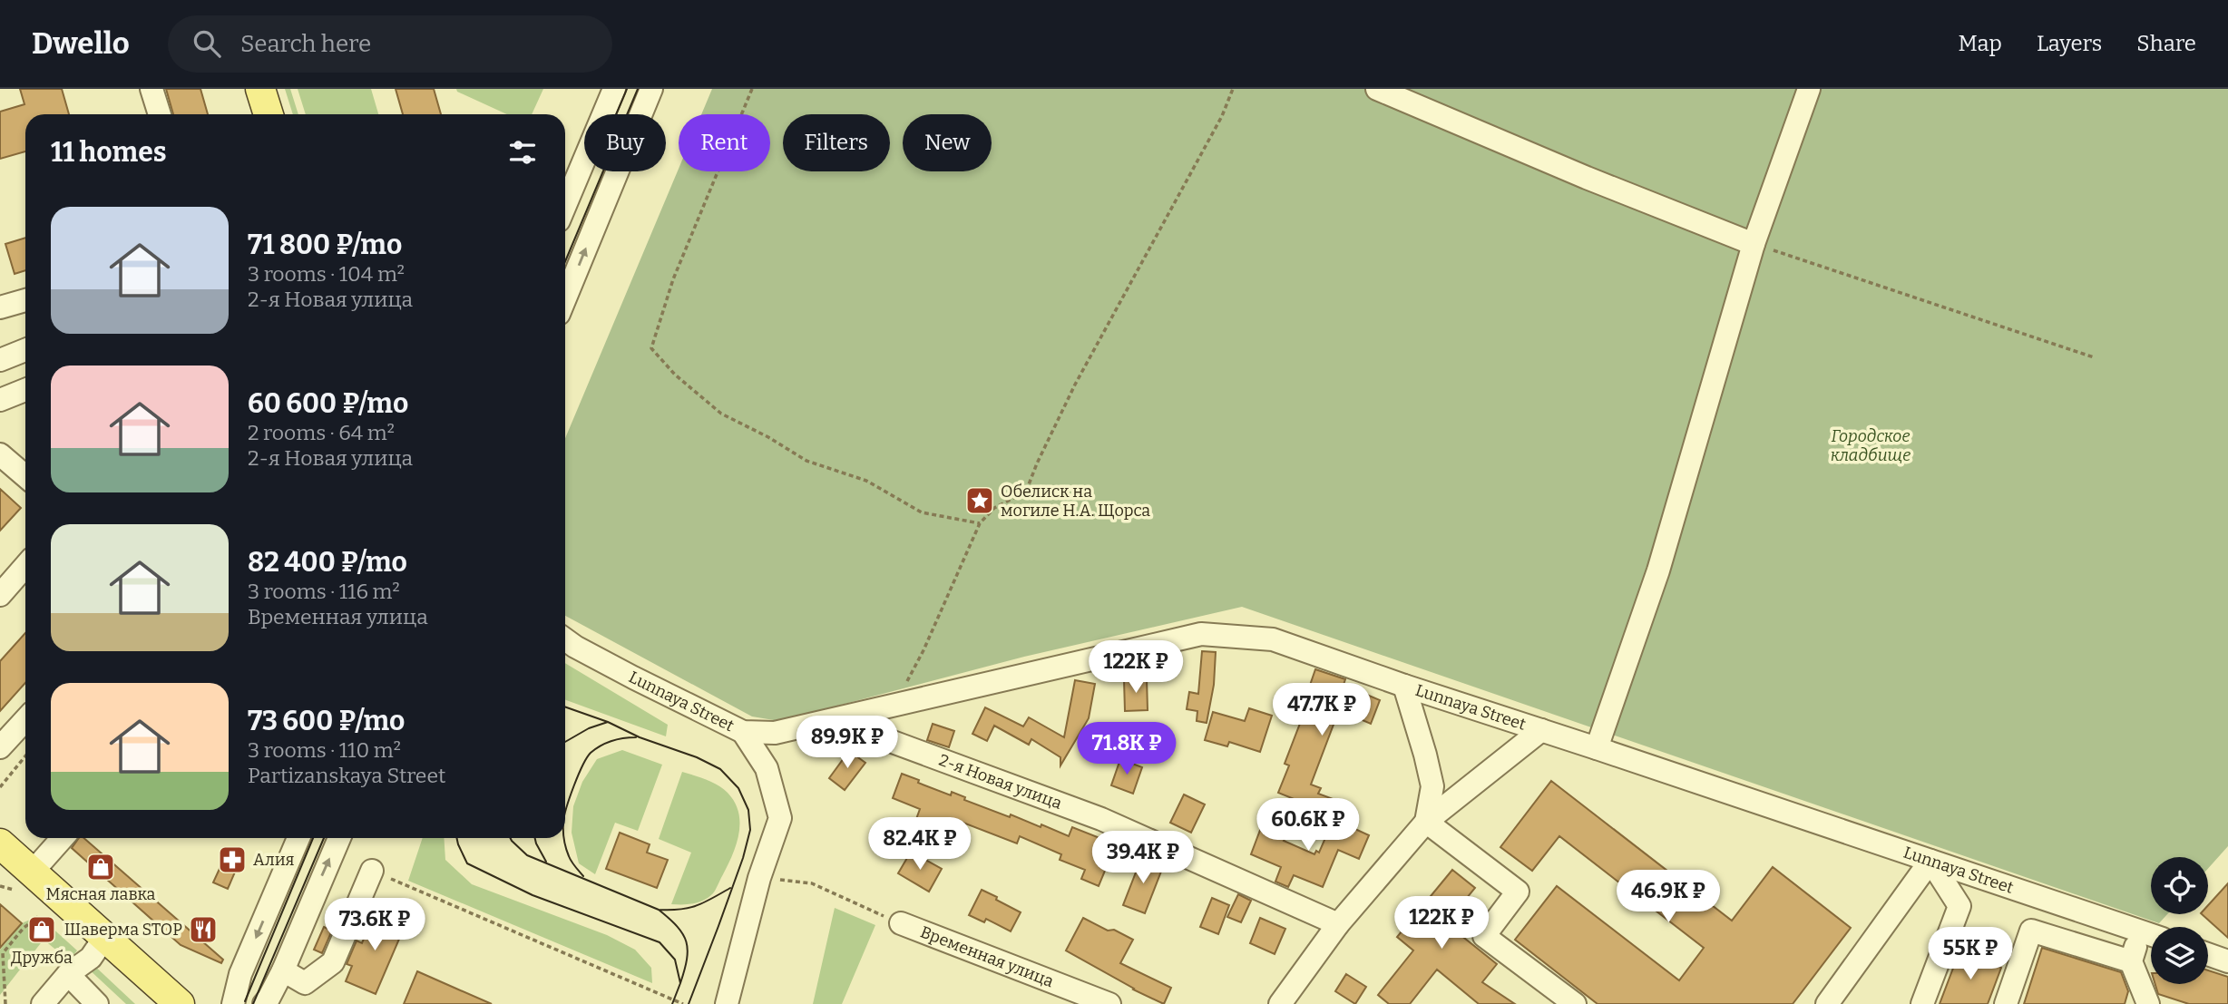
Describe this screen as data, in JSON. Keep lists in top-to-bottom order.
{
  "streets": {
    "street": ["Lunnaya Street", "2-я Новая улица", "Временная улица"]
  },
  "crossings": [
    ["Lunnaya Street", "2-я Новая улица"]
  ],
  "parks": ["Городское кладбище"],
  "places": {
    "place": ["Обелиск на могиле Н.А. Щорса"],
    "pharmacy": ["Алия"],
    "shop": ["Мясная лавка", "Дружба"],
    "restaurant": ["Шаверма STOP"]
  },
  "page": {
    "header": "Dwello",
    "search": "Search here",
    "nav": ["Map", "Layers", "Share"],
    "chip": [
      "Buy",
      "Rent",
      "Filters",
      "New"
    ],
    "heading": "11 homes",
    "list": [
      {
        "name": "71 800 ₽/mo",
        "note": "3 rooms · 104 m² · 2-я Новая улица"
      },
      {
        "name": "60 600 ₽/mo",
        "note": "2 rooms · 64 m² · 2-я Новая улица"
      },
      {
        "name": "82 400 ₽/mo",
        "note": "3 rooms · 116 m² · Временная улица"
      },
      {
        "name": "73 600 ₽/mo",
        "note": "3 rooms · 110 m² · Partizanskaya Street"
      }
    ],
    "price": [
      "122K ₽",
      "47.7K ₽",
      "89.9K ₽",
      "71.8K ₽",
      "60.6K ₽",
      "82.4K ₽",
      "39.4K ₽",
      "46.9K ₽",
      "122K ₽",
      "73.6K ₽",
      "55K ₽"
    ]
  }
}
